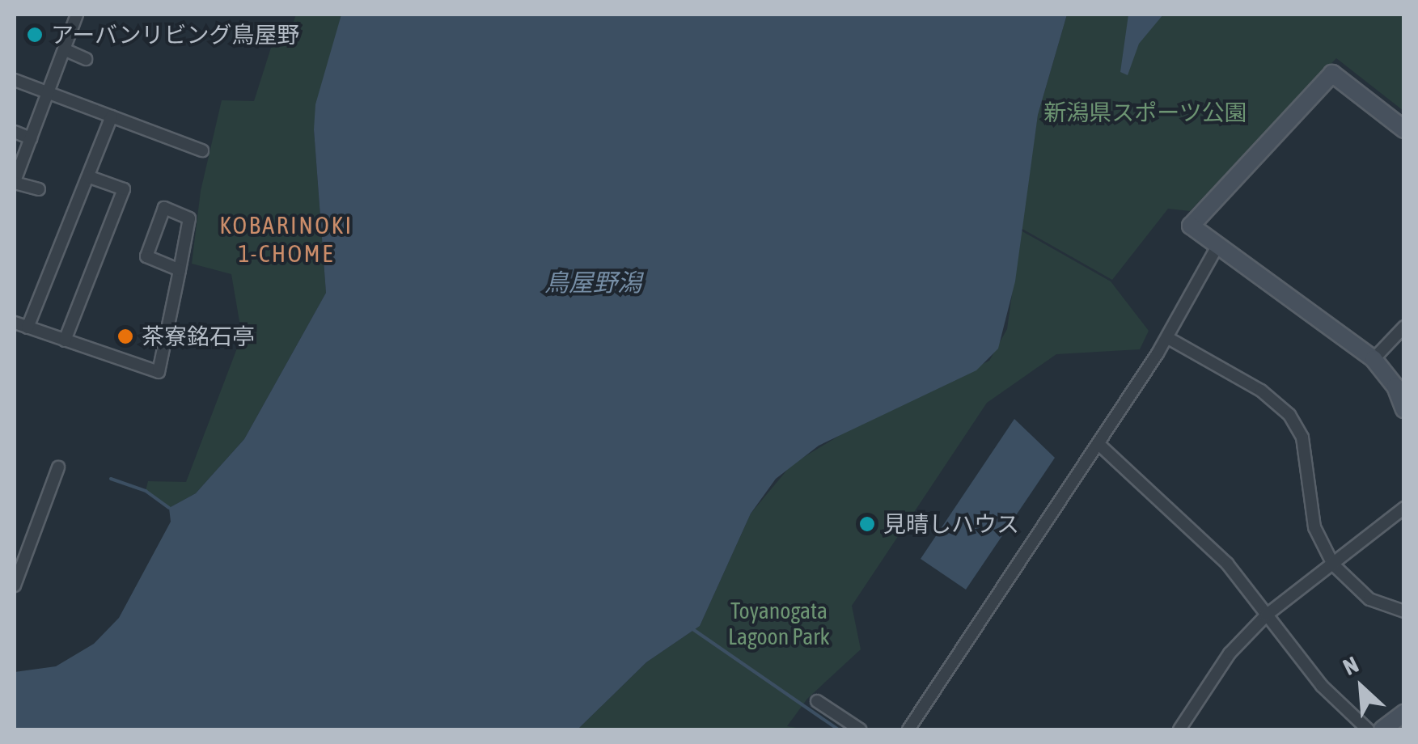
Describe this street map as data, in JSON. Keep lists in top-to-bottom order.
{
  "districts": ["KOBARINOKI 1-CHOME"],
  "water": ["鳥屋野潟"],
  "parks": ["新潟県スポーツ公園", "Toyanogata Lagoon Park"],
  "places": ["アーバンリビング鳥屋野", "茶寮銘石亭", "見晴しハウス"],
  "north": "top left"
}
